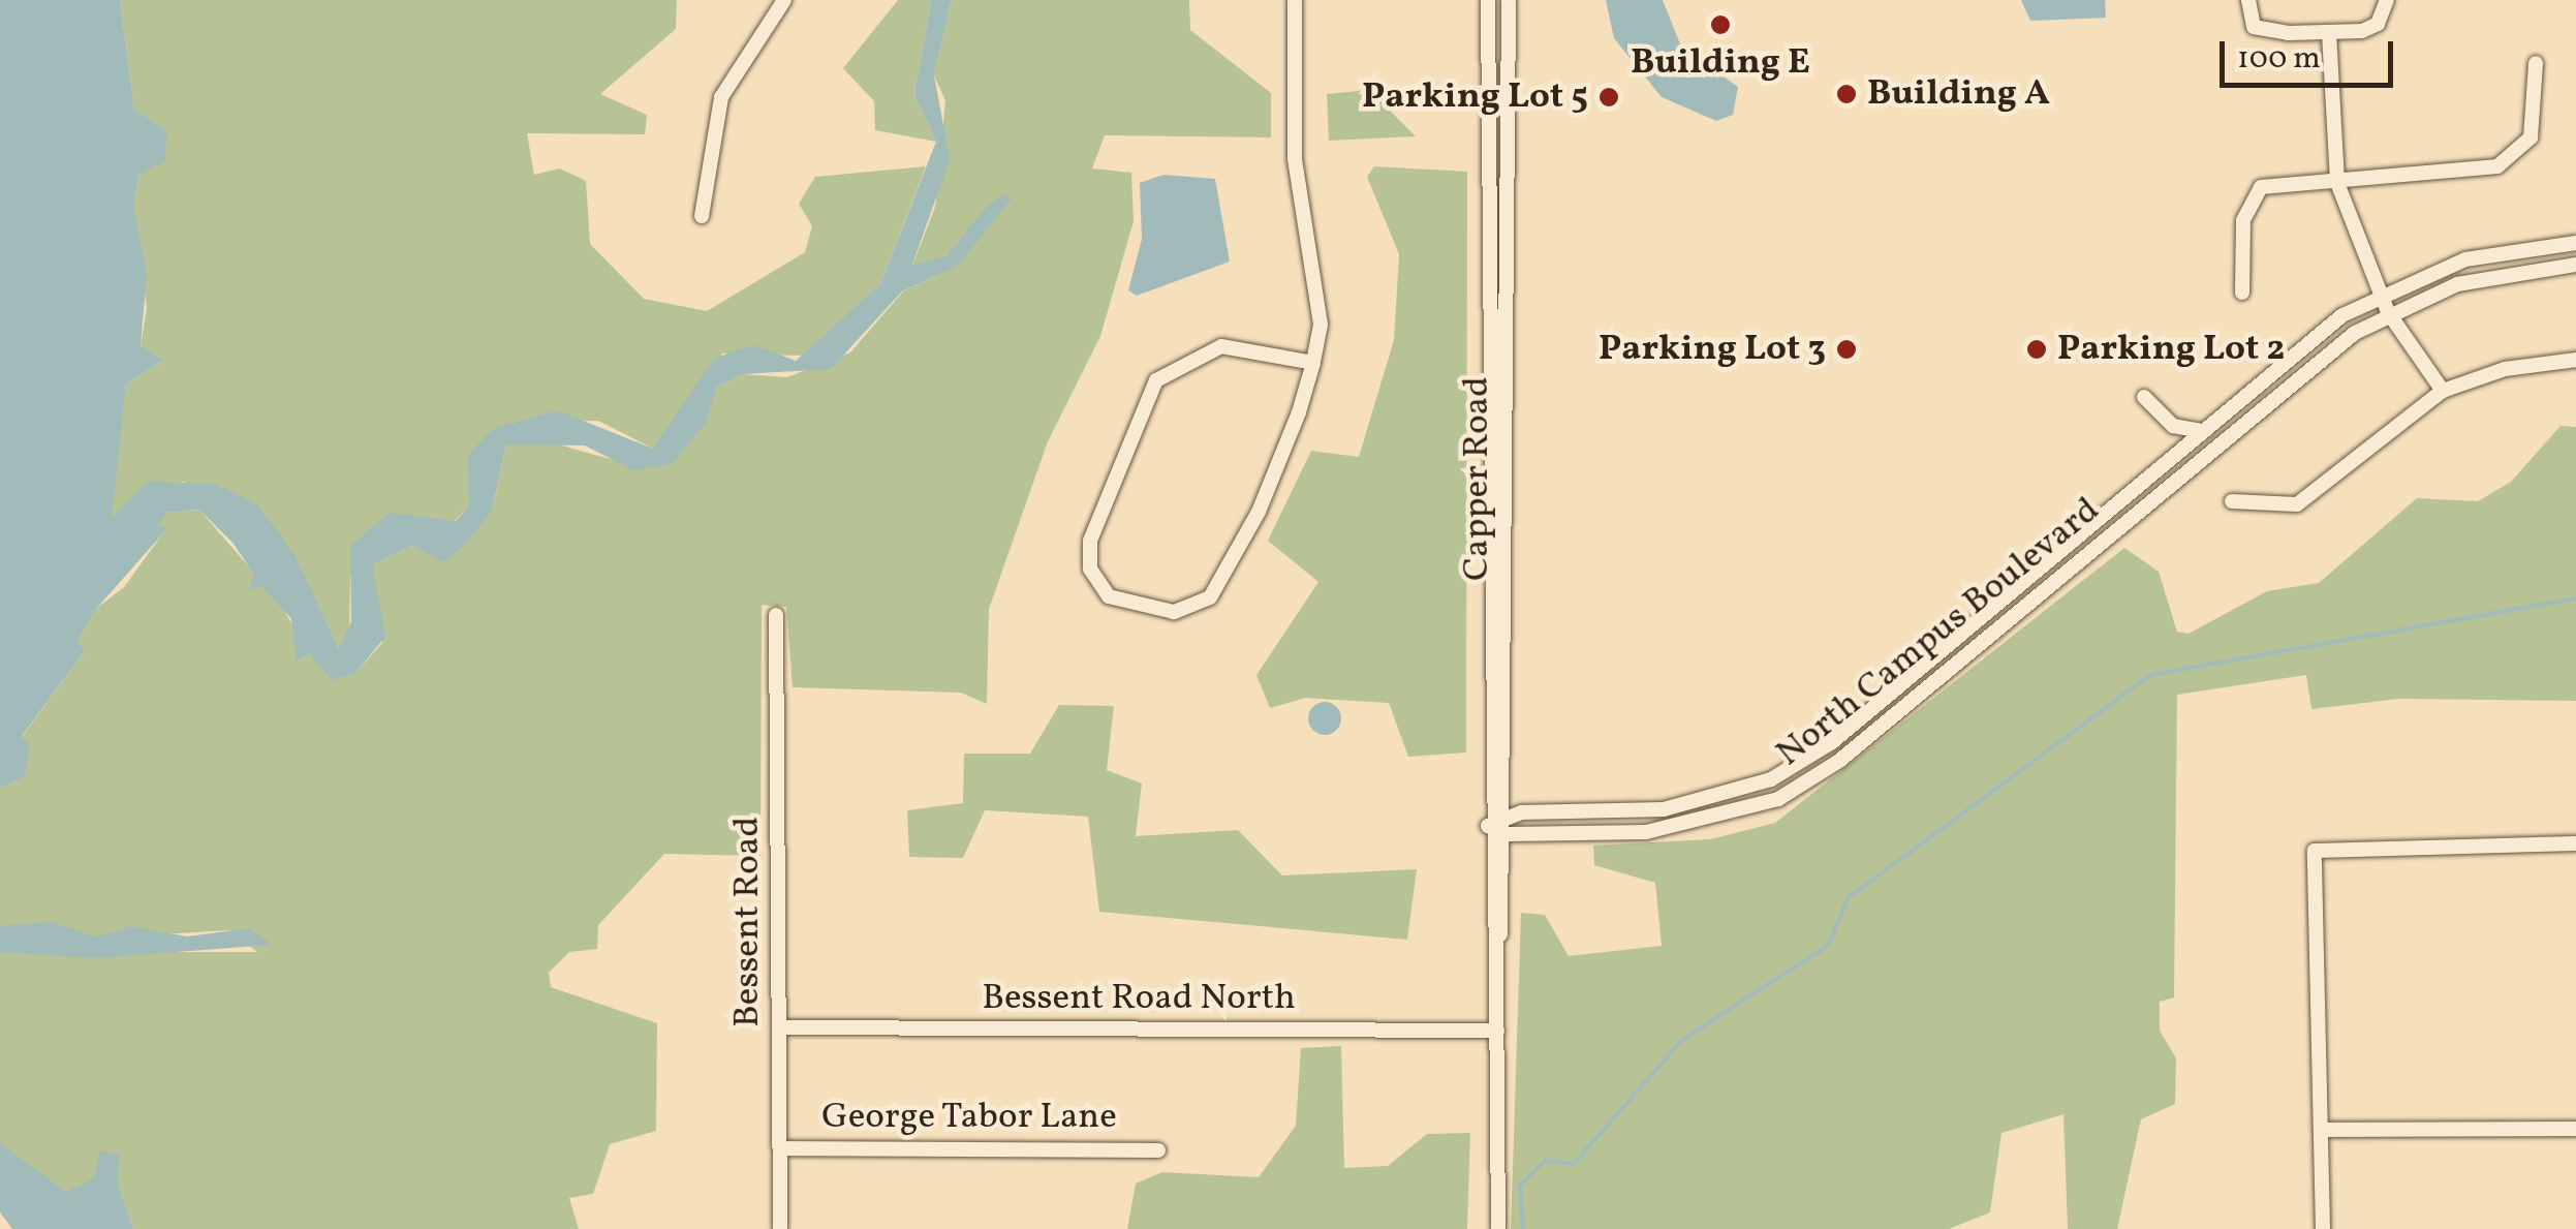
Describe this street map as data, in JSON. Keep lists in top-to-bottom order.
{
  "streets": {
    "street": [
      "Capper Road",
      "North Campus Boulevard",
      "Bessent Road",
      "Bessent Road North",
      "George Tabor Lane"
    ]
  },
  "crossings": [
    ["Capper Road", "North Campus Boulevard"],
    ["Capper Road", "Bessent Road North"],
    ["Bessent Road", "Bessent Road North"],
    ["Bessent Road", "George Tabor Lane"]
  ],
  "places": [
    "Building E",
    "Building A",
    "Parking Lot 5",
    "Parking Lot 3",
    "Parking Lot 2"
  ],
  "scale_bar": "100 m"
}
